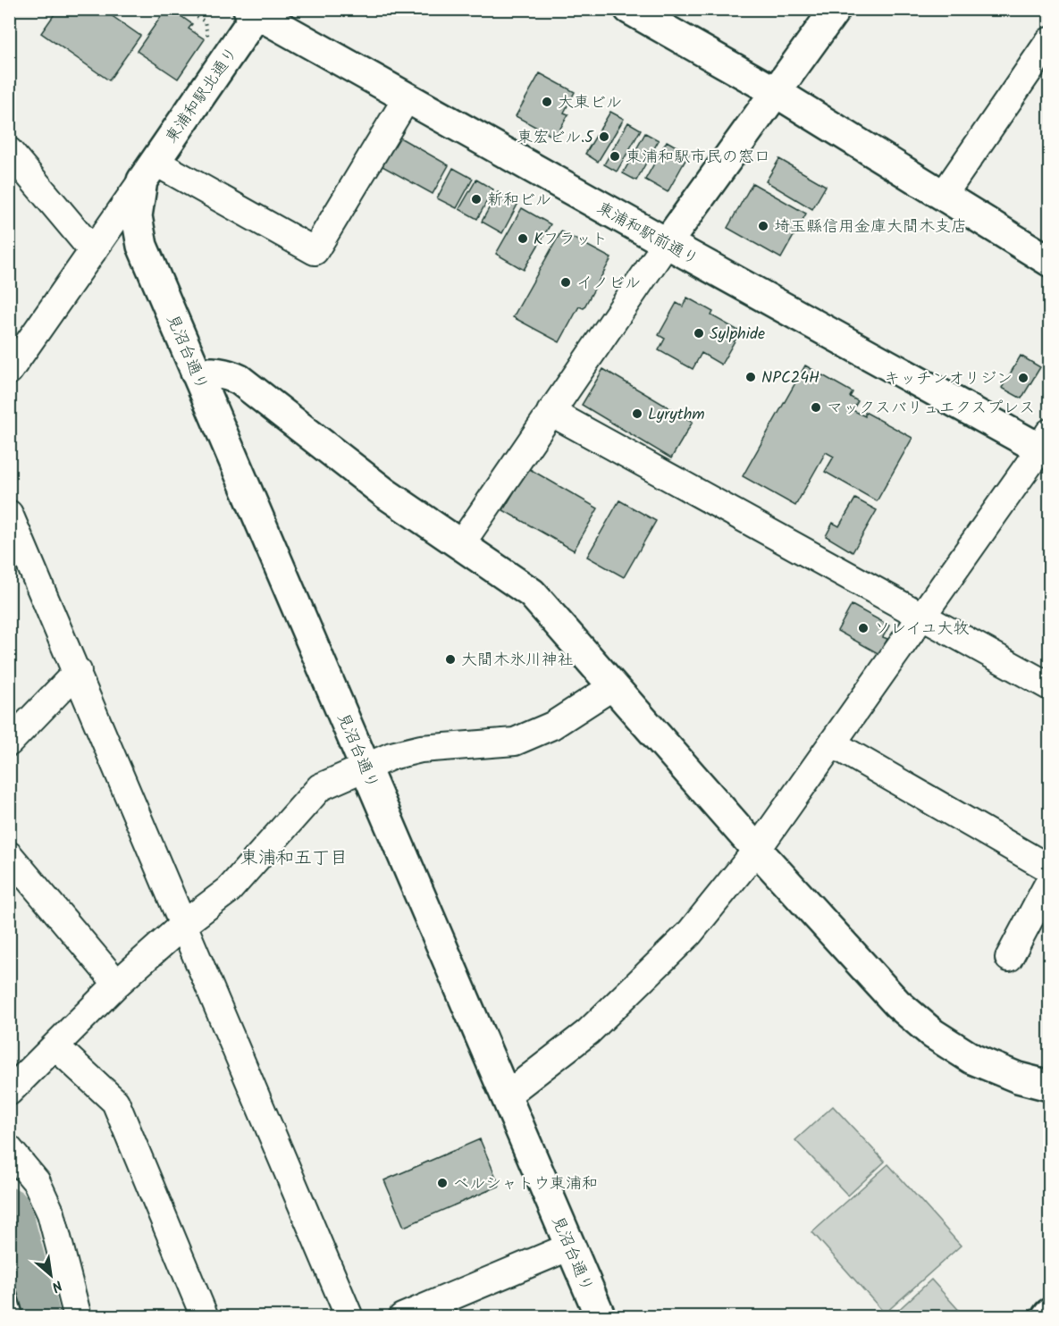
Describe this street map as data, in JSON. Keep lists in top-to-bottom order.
{
  "streets": {
    "street": ["東浦和駅北通り", "東浦和駅前通り", "見沼台通り"]
  },
  "crossings": [
    ["東浦和駅北通り", "東浦和駅前通り"],
    ["東浦和駅北通り", "見沼台通り"]
  ],
  "districts": ["東浦和五丁目"],
  "places": [
    "大東ビル",
    "東宏ビル.5",
    "東浦和駅市民の窓口",
    "新和ビル",
    "埼玉縣信用金庫大間木支店",
    "Kフラット",
    "イノビル",
    "Sylphide",
    "NPC24H",
    "キッチンオリジン",
    "マックスバリュエクスプレス",
    "Lyrythm",
    "ソレイユ大牧",
    "大間木氷川神社",
    "ベルシャトウ東浦和"
  ],
  "north": "bottom right"
}
